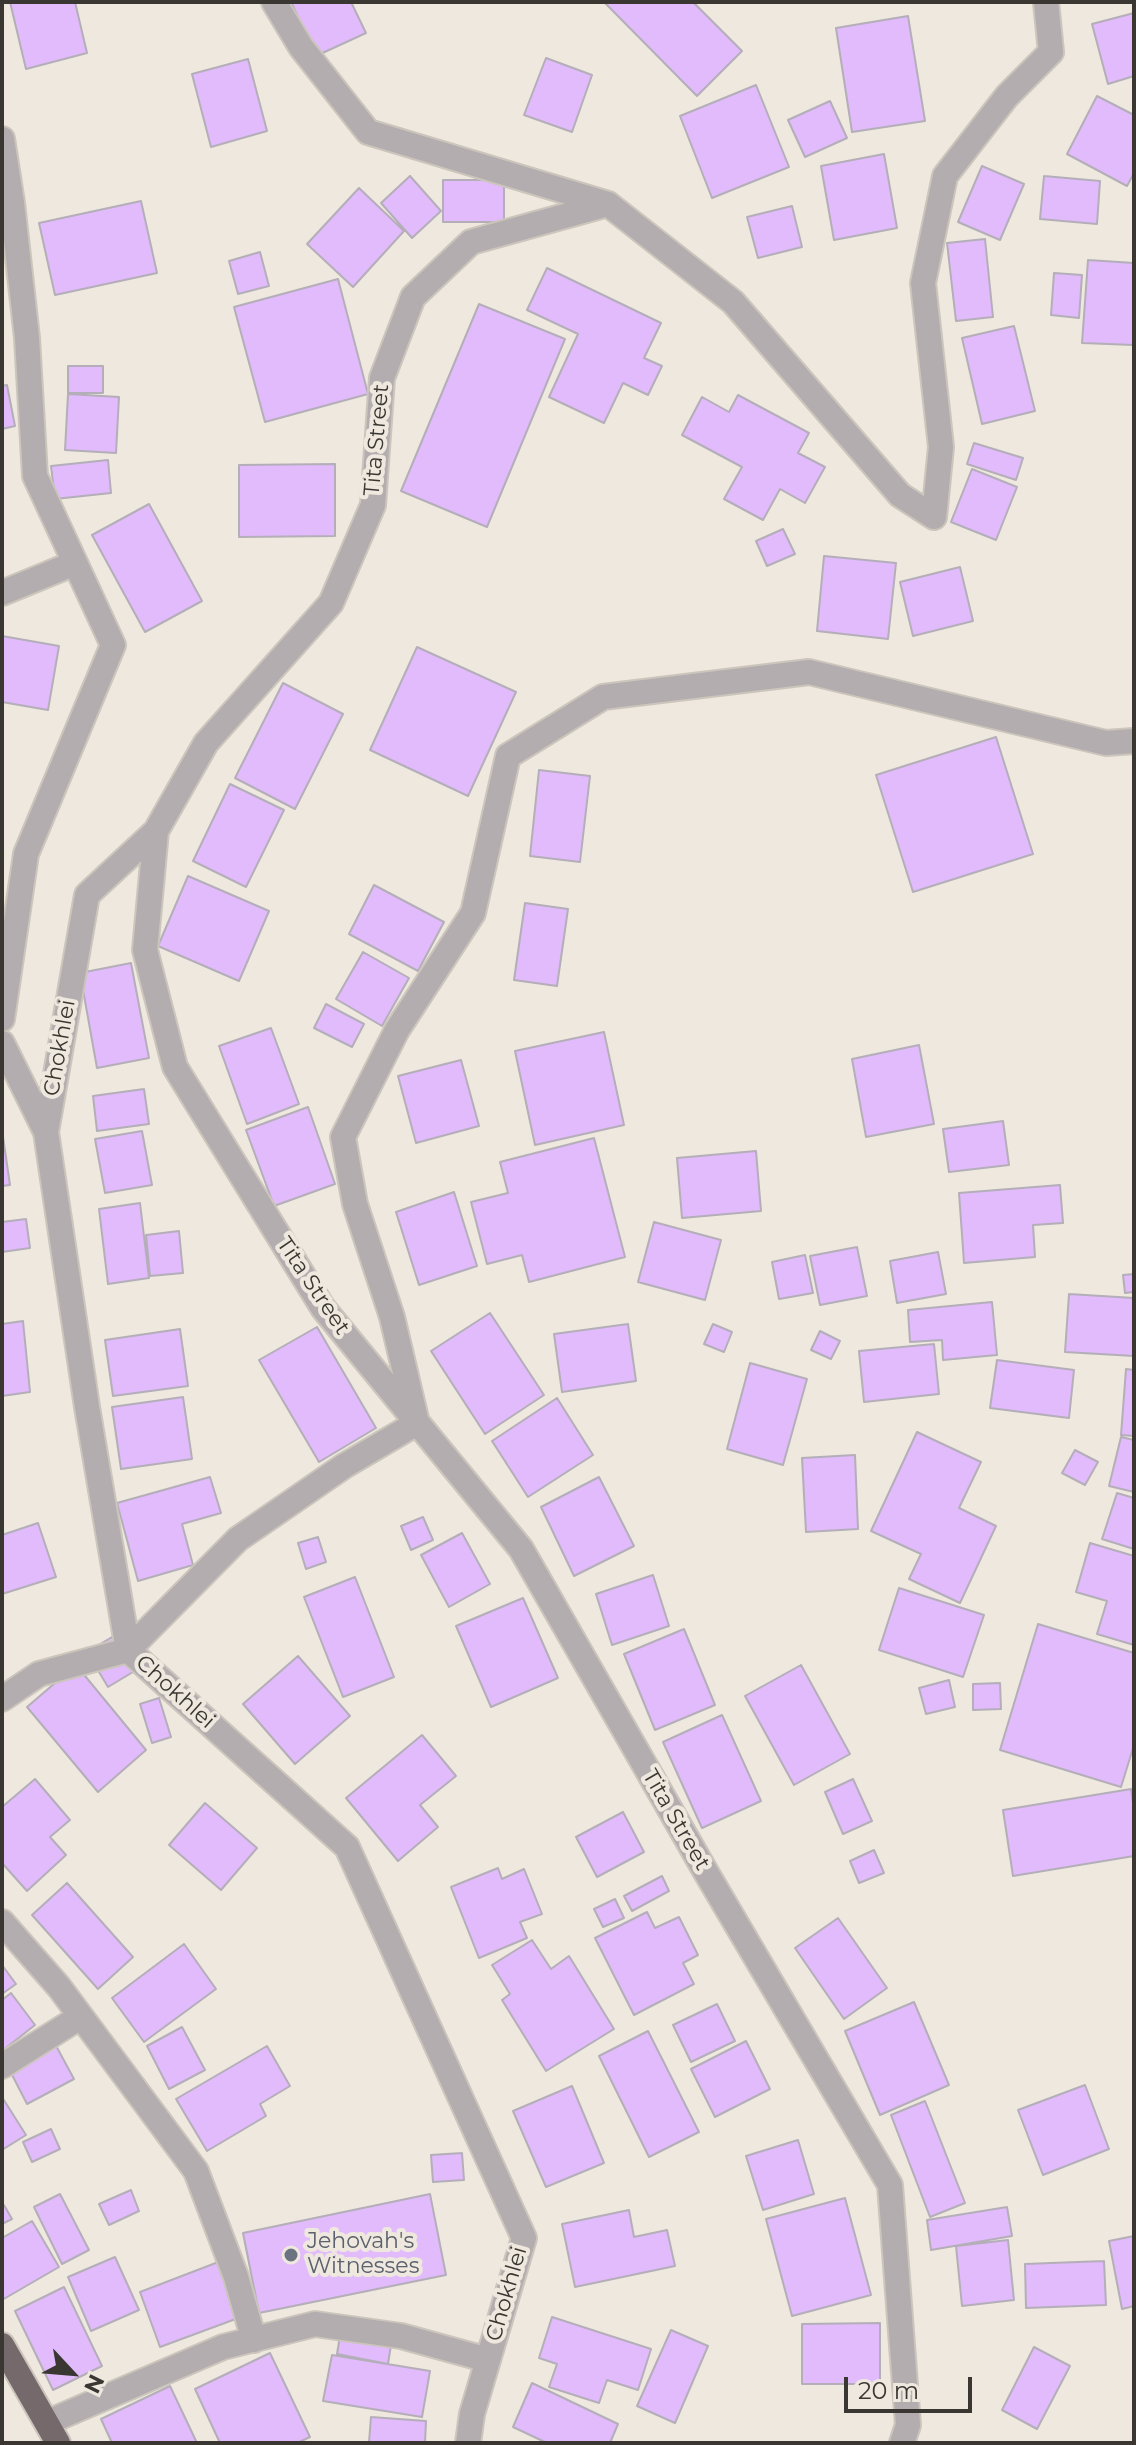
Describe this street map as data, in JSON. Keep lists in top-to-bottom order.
{
  "streets": {
    "street": ["Tita Street", "Chokhlei"]
  },
  "crossings": [
    ["Tita Street", "Chokhlei"]
  ],
  "places": ["Jehovah's Witnesses"],
  "scale_bar": "20 m",
  "north": "bottom right"
}
